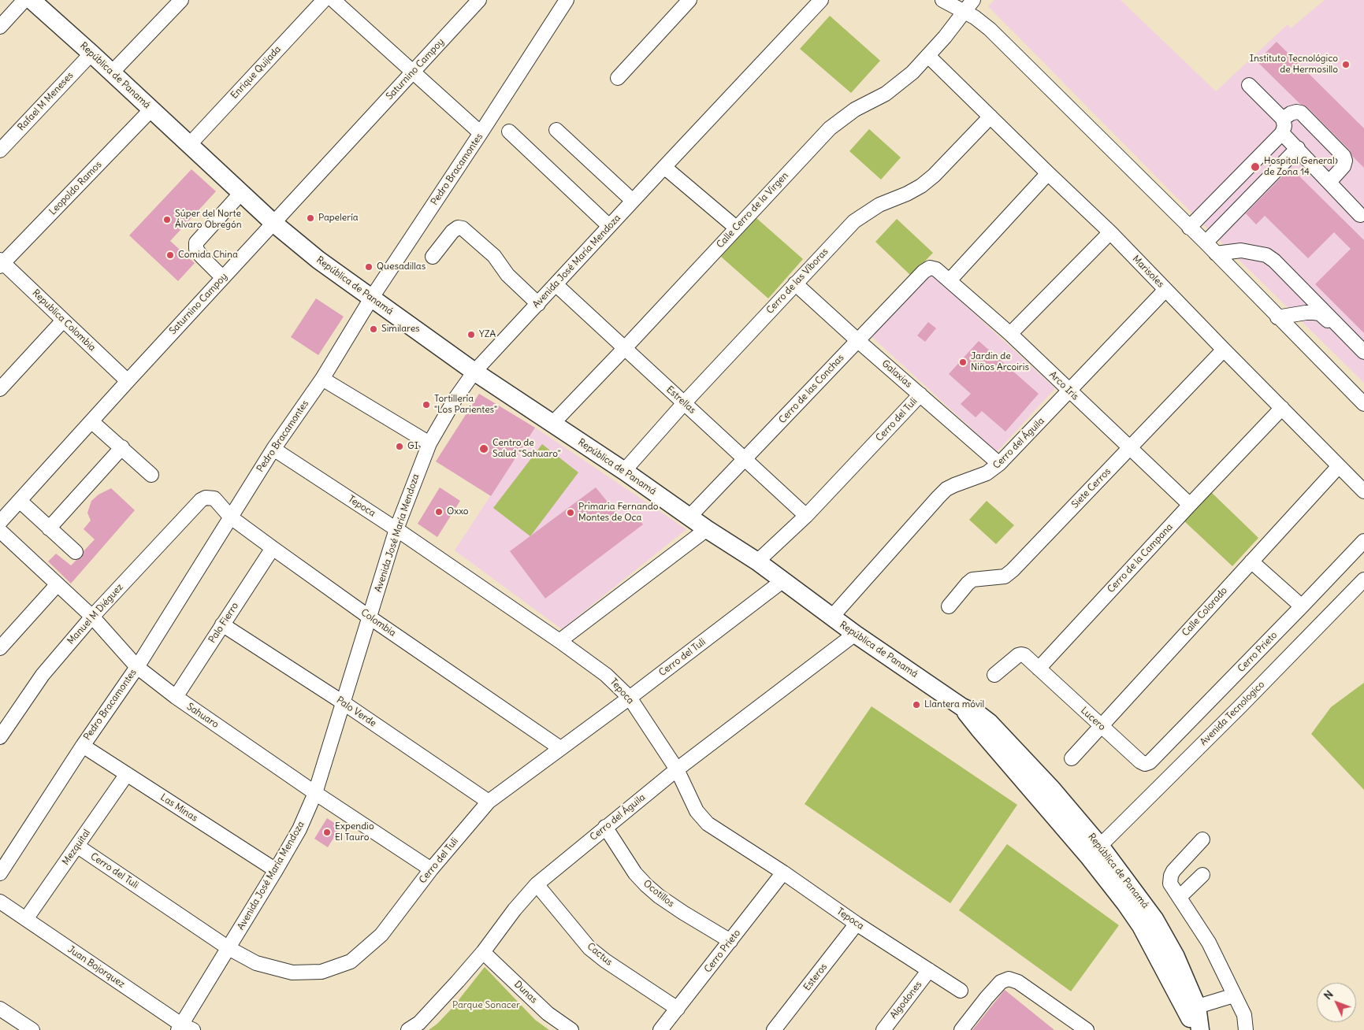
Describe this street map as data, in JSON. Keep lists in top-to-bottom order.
{
  "streets": {
    "main road": ["República de Panamá"],
    "street": [
      "Saturnino Campoy",
      "Enrique Quijada",
      "Rafael M Meneses",
      "Pedro Bracamontes",
      "Leopoldo Ramos",
      "Calle Cerro de la Virgen",
      "Avenida José María Mendoza",
      "Marisoles",
      "Cerro de las Víboras",
      "Republica Colombia",
      "Galaxias",
      "Arco Iris",
      "Cerro de las Conchas",
      "Estrellas",
      "Cerro del Tuli",
      "Cerro del Águila",
      "Siete Cerros",
      "Tepoca",
      "Cerro de la Campana",
      "Calle Colorado",
      "Manuel M Diéguez",
      "Palo Fierro",
      "Colombia",
      "Cerro Prieto",
      "Palo Verde",
      "Avenida Tecnologico",
      "Sahuaro",
      "Lucero",
      "Las Minas",
      "Mezquital",
      "Ocotillos",
      "Cactus",
      "Juan Bojorquez",
      "Esteros",
      "Dunas",
      "Algodones"
    ]
  },
  "crossings": [
    ["Saturnino Campoy", "República de Panamá"],
    ["Saturnino Campoy", "Republica Colombia"],
    ["Enrique Quijada", "República de Panamá"],
    ["República de Panamá", "Rafael M Meneses"],
    ["República de Panamá", "Pedro Bracamontes"],
    ["República de Panamá", "Leopoldo Ramos"],
    ["República de Panamá", "Calle Cerro de la Virgen"],
    ["República de Panamá", "Avenida José María Mendoza"],
    ["República de Panamá", "Cerro de las Víboras"],
    ["República de Panamá", "Cerro de las Conchas"],
    ["República de Panamá", "Cerro del Tuli"],
    ["República de Panamá", "Cerro del Águila"],
    ["República de Panamá", "Avenida Tecnologico"],
    ["Pedro Bracamontes", "Tepoca"],
    ["Pedro Bracamontes", "Colombia"],
    ["Pedro Bracamontes", "Sahuaro"],
    ["Pedro Bracamontes", "Las Minas"],
    ["Leopoldo Ramos", "Republica Colombia"],
    ["Calle Cerro de la Virgen", "Marisoles"],
    ["Calle Cerro de la Virgen", "Estrellas"],
    ["Avenida José María Mendoza", "Estrellas"],
    ["Avenida José María Mendoza", "Cerro del Tuli"],
    ["Avenida José María Mendoza", "Tepoca"],
    ["Avenida José María Mendoza", "Colombia"],
    ["Avenida José María Mendoza", "Palo Verde"],
    ["Avenida José María Mendoza", "Sahuaro"],
    ["Avenida José María Mendoza", "Las Minas"],
    ["Avenida José María Mendoza", "Juan Bojorquez"],
    ["Marisoles", "Cerro de las Víboras"],
    ["Marisoles", "Cerro del Águila"],
    ["Marisoles", "Siete Cerros"],
    ["Marisoles", "Cerro de la Campana"],
    ["Marisoles", "Calle Colorado"],
    ["Cerro de las Víboras", "Galaxias"],
    ["Cerro de las Víboras", "Estrellas"],
    ["Galaxias", "Cerro de las Conchas"],
    ["Galaxias", "Cerro del Tuli"],
    ["Galaxias", "Cerro del Águila"],
    ["Arco Iris", "Cerro de las Conchas"],
    ["Arco Iris", "Cerro del Águila"],
    ["Arco Iris", "Siete Cerros"],
    ["Arco Iris", "Cerro de la Campana"],
    ["Cerro de las Conchas", "Estrellas"],
    ["Estrellas", "Cerro del Tuli"],
    ["Cerro del Tuli", "Tepoca"],
    ["Cerro del Tuli", "Colombia"],
    ["Cerro del Tuli", "Palo Verde"],
    ["Cerro del Tuli", "Sahuaro"],
    ["Cerro del Tuli", "Mezquital"],
    ["Cerro del Águila", "Tepoca"],
    ["Cerro del Águila", "Ocotillos"],
    ["Cerro del Águila", "Cactus"],
    ["Cerro del Águila", "Dunas"],
    ["Tepoca", "Cerro Prieto"],
    ["Tepoca", "Esteros"],
    ["Tepoca", "Algodones"],
    ["Cerro de la Campana", "Lucero"],
    ["Calle Colorado", "Lucero"],
    ["Manuel M Diéguez", "Colombia"],
    ["Manuel M Diéguez", "Sahuaro"],
    ["Palo Fierro", "Colombia"],
    ["Palo Fierro", "Palo Verde"],
    ["Palo Fierro", "Sahuaro"],
    ["Cerro Prieto", "Lucero"],
    ["Cerro Prieto", "Ocotillos"],
    ["Cerro Prieto", "Cactus"],
    ["Las Minas", "Mezquital"],
    ["Mezquital", "Juan Bojorquez"]
  ],
  "parks": ["Parque Sonacer"],
  "places": [
    "Instituto Tecnológico de Hermosillo",
    "Hospital General de Zona 14",
    "Papelería",
    "Súper del Norte Álvaro Obregón",
    "Comida China",
    "Quesadillas",
    "Similares",
    "YZA",
    "Jardin de Niños Arcoiris",
    "Tortillería \"Los Parientes\"",
    "GI",
    "Centro de Salud \"Sahuaro\"",
    "Oxxo",
    "Primaria Fernando Montes de Oca",
    "Llantera móvil",
    "Expendio El Tauro"
  ],
  "north": "top left"
}
